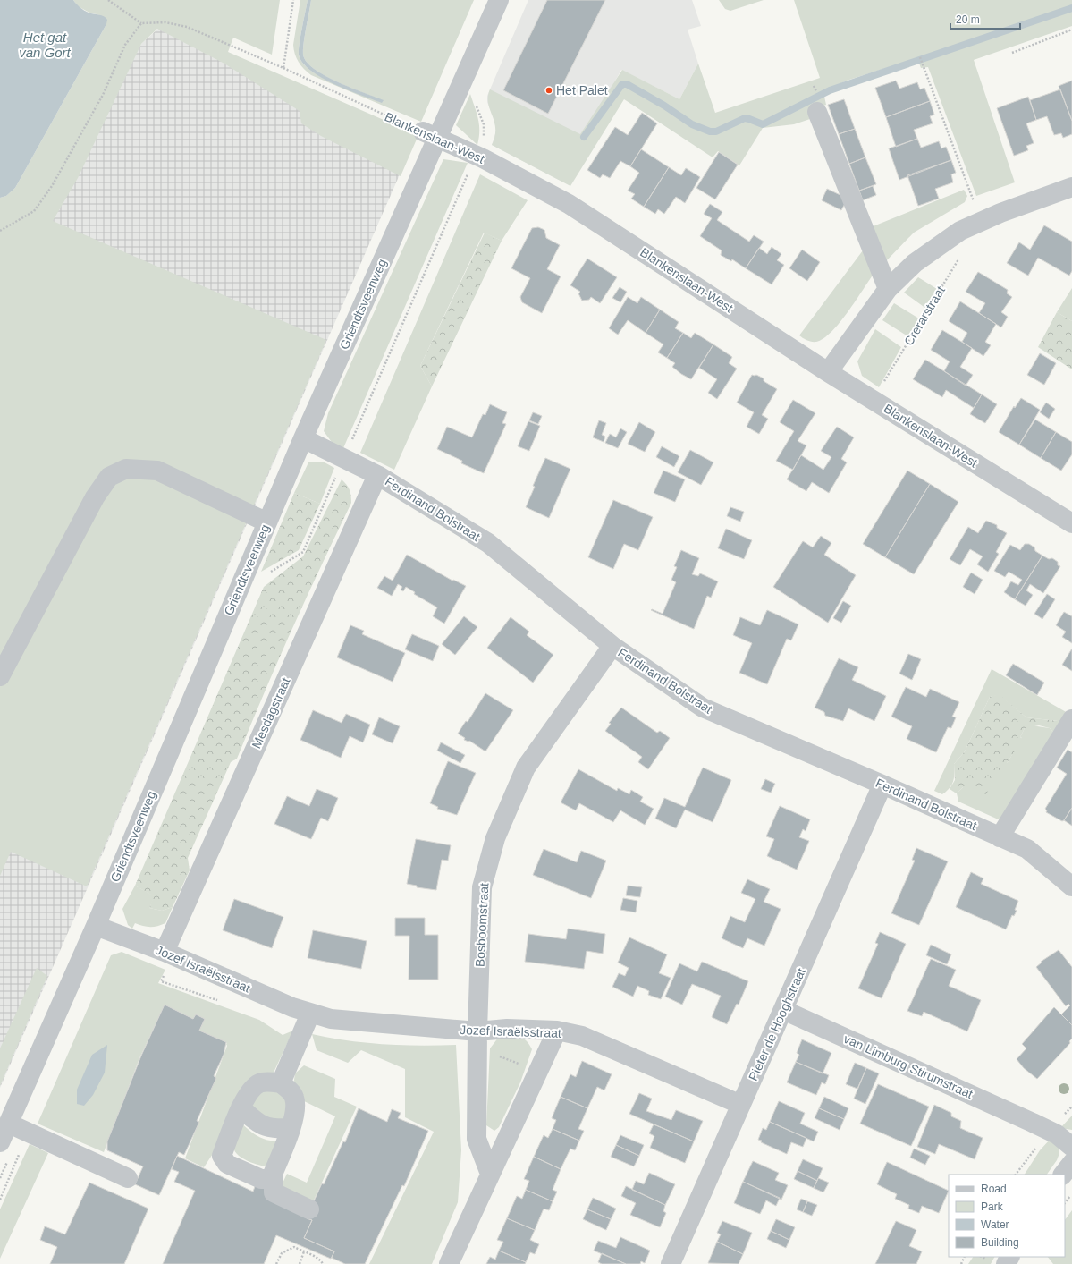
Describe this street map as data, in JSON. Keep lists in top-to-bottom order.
{
  "streets": {
    "street": [
      "Blankenslaan-West",
      "Griendtsveenweg",
      "Ferdinand Bolstraat",
      "Mesdagstraat",
      "Bosboomstraat",
      "Jozef Israëlsstraat",
      "Pieter de Hooghstraat",
      "van Limburg Stirumstraat"
    ],
    "path": ["Crerarstraat"]
  },
  "crossings": [
    ["Blankenslaan-West", "Griendtsveenweg"],
    ["Blankenslaan-West", "Crerarstraat"],
    ["Griendtsveenweg", "Ferdinand Bolstraat"],
    ["Griendtsveenweg", "Jozef Israëlsstraat"],
    ["Ferdinand Bolstraat", "Mesdagstraat"],
    ["Ferdinand Bolstraat", "Bosboomstraat"],
    ["Ferdinand Bolstraat", "Pieter de Hooghstraat"],
    ["Mesdagstraat", "Jozef Israëlsstraat"],
    ["Bosboomstraat", "Jozef Israëlsstraat"],
    ["Jozef Israëlsstraat", "Pieter de Hooghstraat"],
    ["Pieter de Hooghstraat", "van Limburg Stirumstraat"]
  ],
  "water": ["Het gat van Gort"],
  "places": ["Het Palet"],
  "legend": [
    "Road",
    "Park",
    "Water",
    "Building"
  ],
  "scale_bar": "20 m"
}
